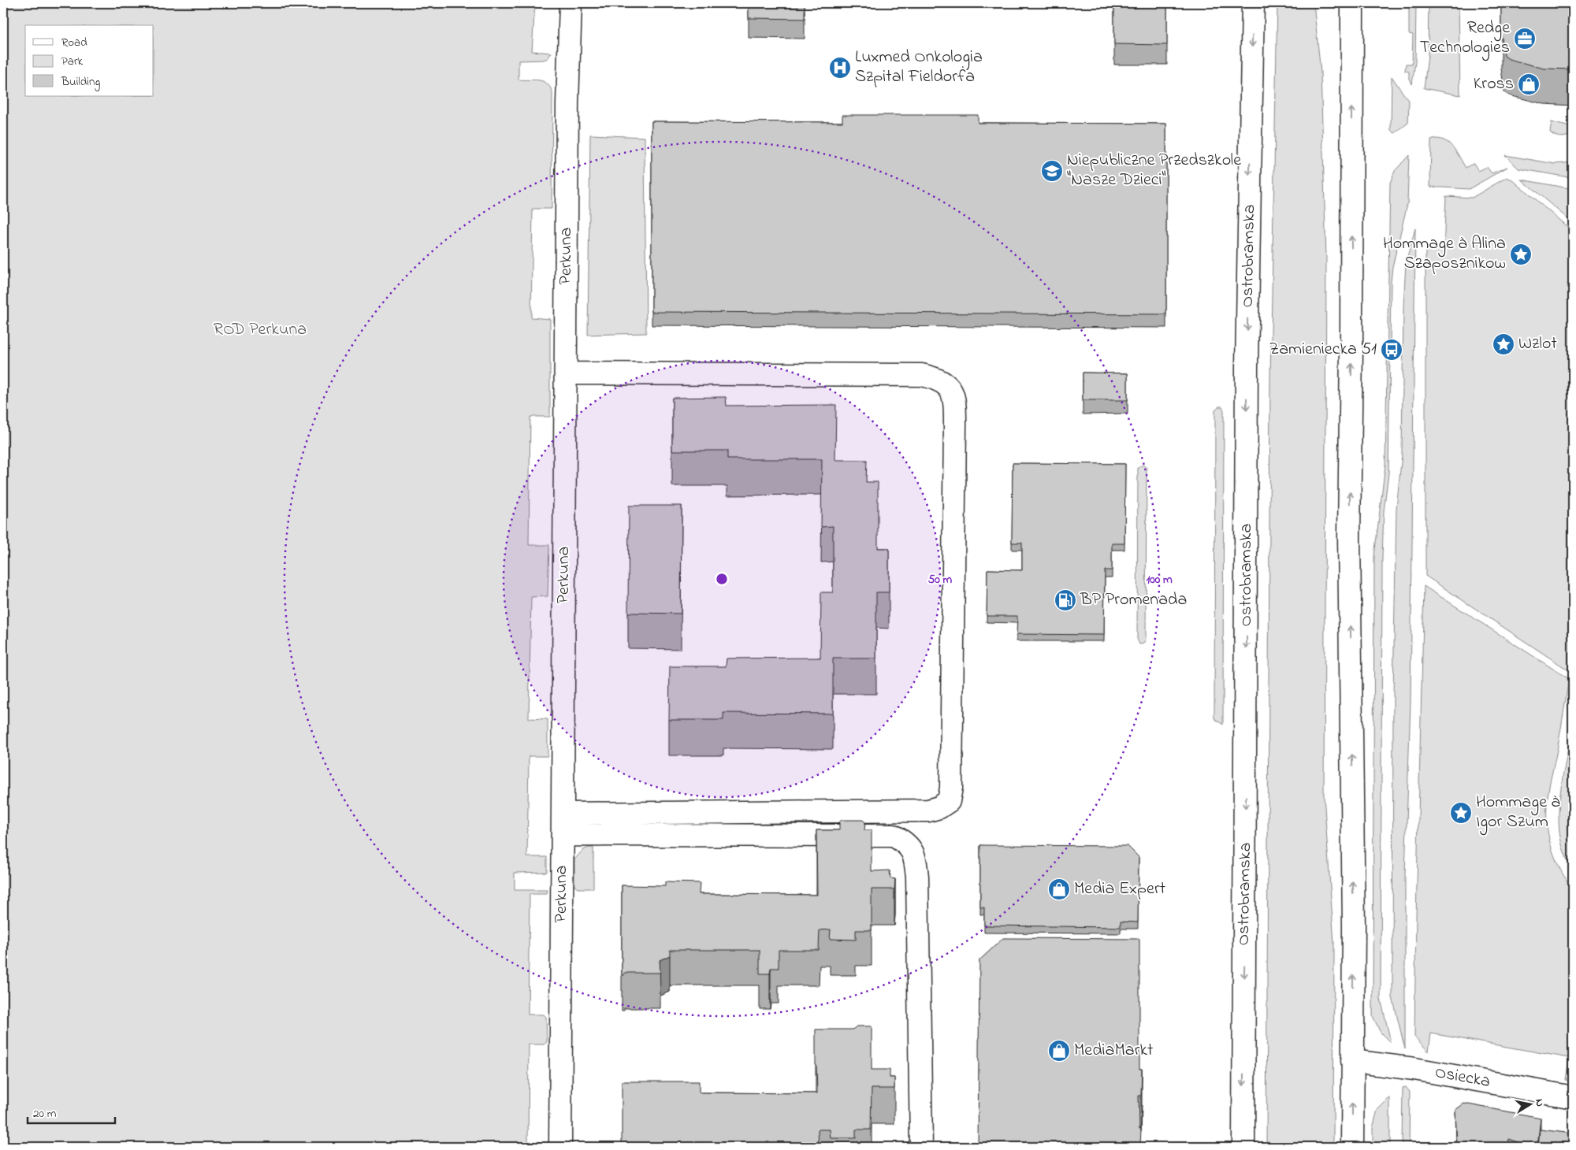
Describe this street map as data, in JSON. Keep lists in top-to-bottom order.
{
  "streets": {
    "street": ["Perkuna", "Ostrobramska", "Osiecka"]
  },
  "parks": ["ROD Perkuna"],
  "places": {
    "office": ["Redge Technologies"],
    "hospital": ["Luxmed Onkologia Szpital Fieldorfa"],
    "shop": ["Kross", "Media Expert", "MediaMarkt"],
    "school or university": ["Niepubliczne Przedszkole \"Nasze Dzieci\""],
    "place": ["Hommage à Alina Szaposznikow", "Wzlot", "Hommage à Igor Szum"],
    "bus stop": ["Zamieniecka 51"],
    "fuel station": ["BP Promenada"]
  },
  "legend": ["Road", "Park", "Building"],
  "scale_bar": "20 m",
  "north": "right",
  "rings": ["50 m", "100 m"]
}
